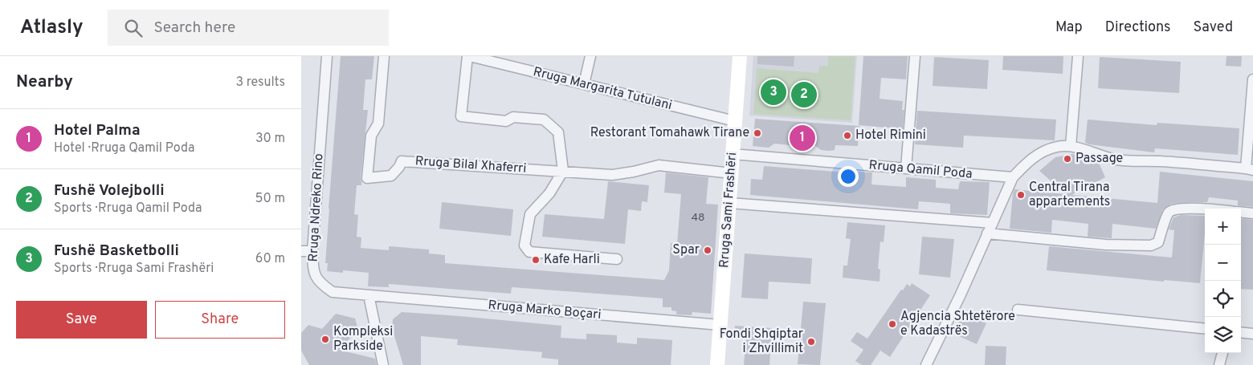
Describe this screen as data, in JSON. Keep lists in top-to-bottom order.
{
  "streets": {
    "main road": ["Rruga Sami Frashëri"],
    "street": [
      "Rruga Margarita Tutulani",
      "Rruga Bilal Xhaferri",
      "Rruga Qamil Poda",
      "Rruga Ndreko Rino",
      "Rruga Marko Boçari"
    ]
  },
  "crossings": [
    ["Rruga Margarita Tutulani", "Rruga Sami Frashëri"],
    ["Rruga Bilal Xhaferri", "Rruga Sami Frashëri"],
    ["Rruga Qamil Poda", "Rruga Sami Frashëri"],
    ["Rruga Ndreko Rino", "Rruga Marko Boçari"],
    ["Rruga Sami Frashëri", "Rruga Marko Boçari"]
  ],
  "places": [
    "Restorant Tomahawk Tirane",
    "Hotel Rimini",
    "Passage",
    "Central Tirana appartements",
    "Spar",
    "Kafe Harli",
    "Agjencia Shtetërore e Kadastrës",
    "Kompleksi Parkside",
    "Fondi Shqiptar i Zhvillimit"
  ],
  "house_numbers": ["48"],
  "page": {
    "header": "Atlasly",
    "search": "Search here",
    "nav": ["Map", "Directions", "Saved"],
    "heading": ["Nearby", "3 results"],
    "pins": ["3", "2", "1"],
    "list": [
      {
        "mark": "1",
        "name": "Hotel Palma",
        "note": "Hotel · Rruga Qamil Poda",
        "value": "30 m"
      },
      {
        "mark": "2",
        "name": "Fushë Volejbolli",
        "note": "Sports · Rruga Qamil Poda",
        "value": "50 m"
      },
      {
        "mark": "3",
        "name": "Fushë Basketbolli",
        "note": "Sports · Rruga Sami Frashëri",
        "value": "60 m"
      }
    ],
    "map_buttons": ["+", "−"],
    "buttons": ["Save", "Share"]
  }
}
